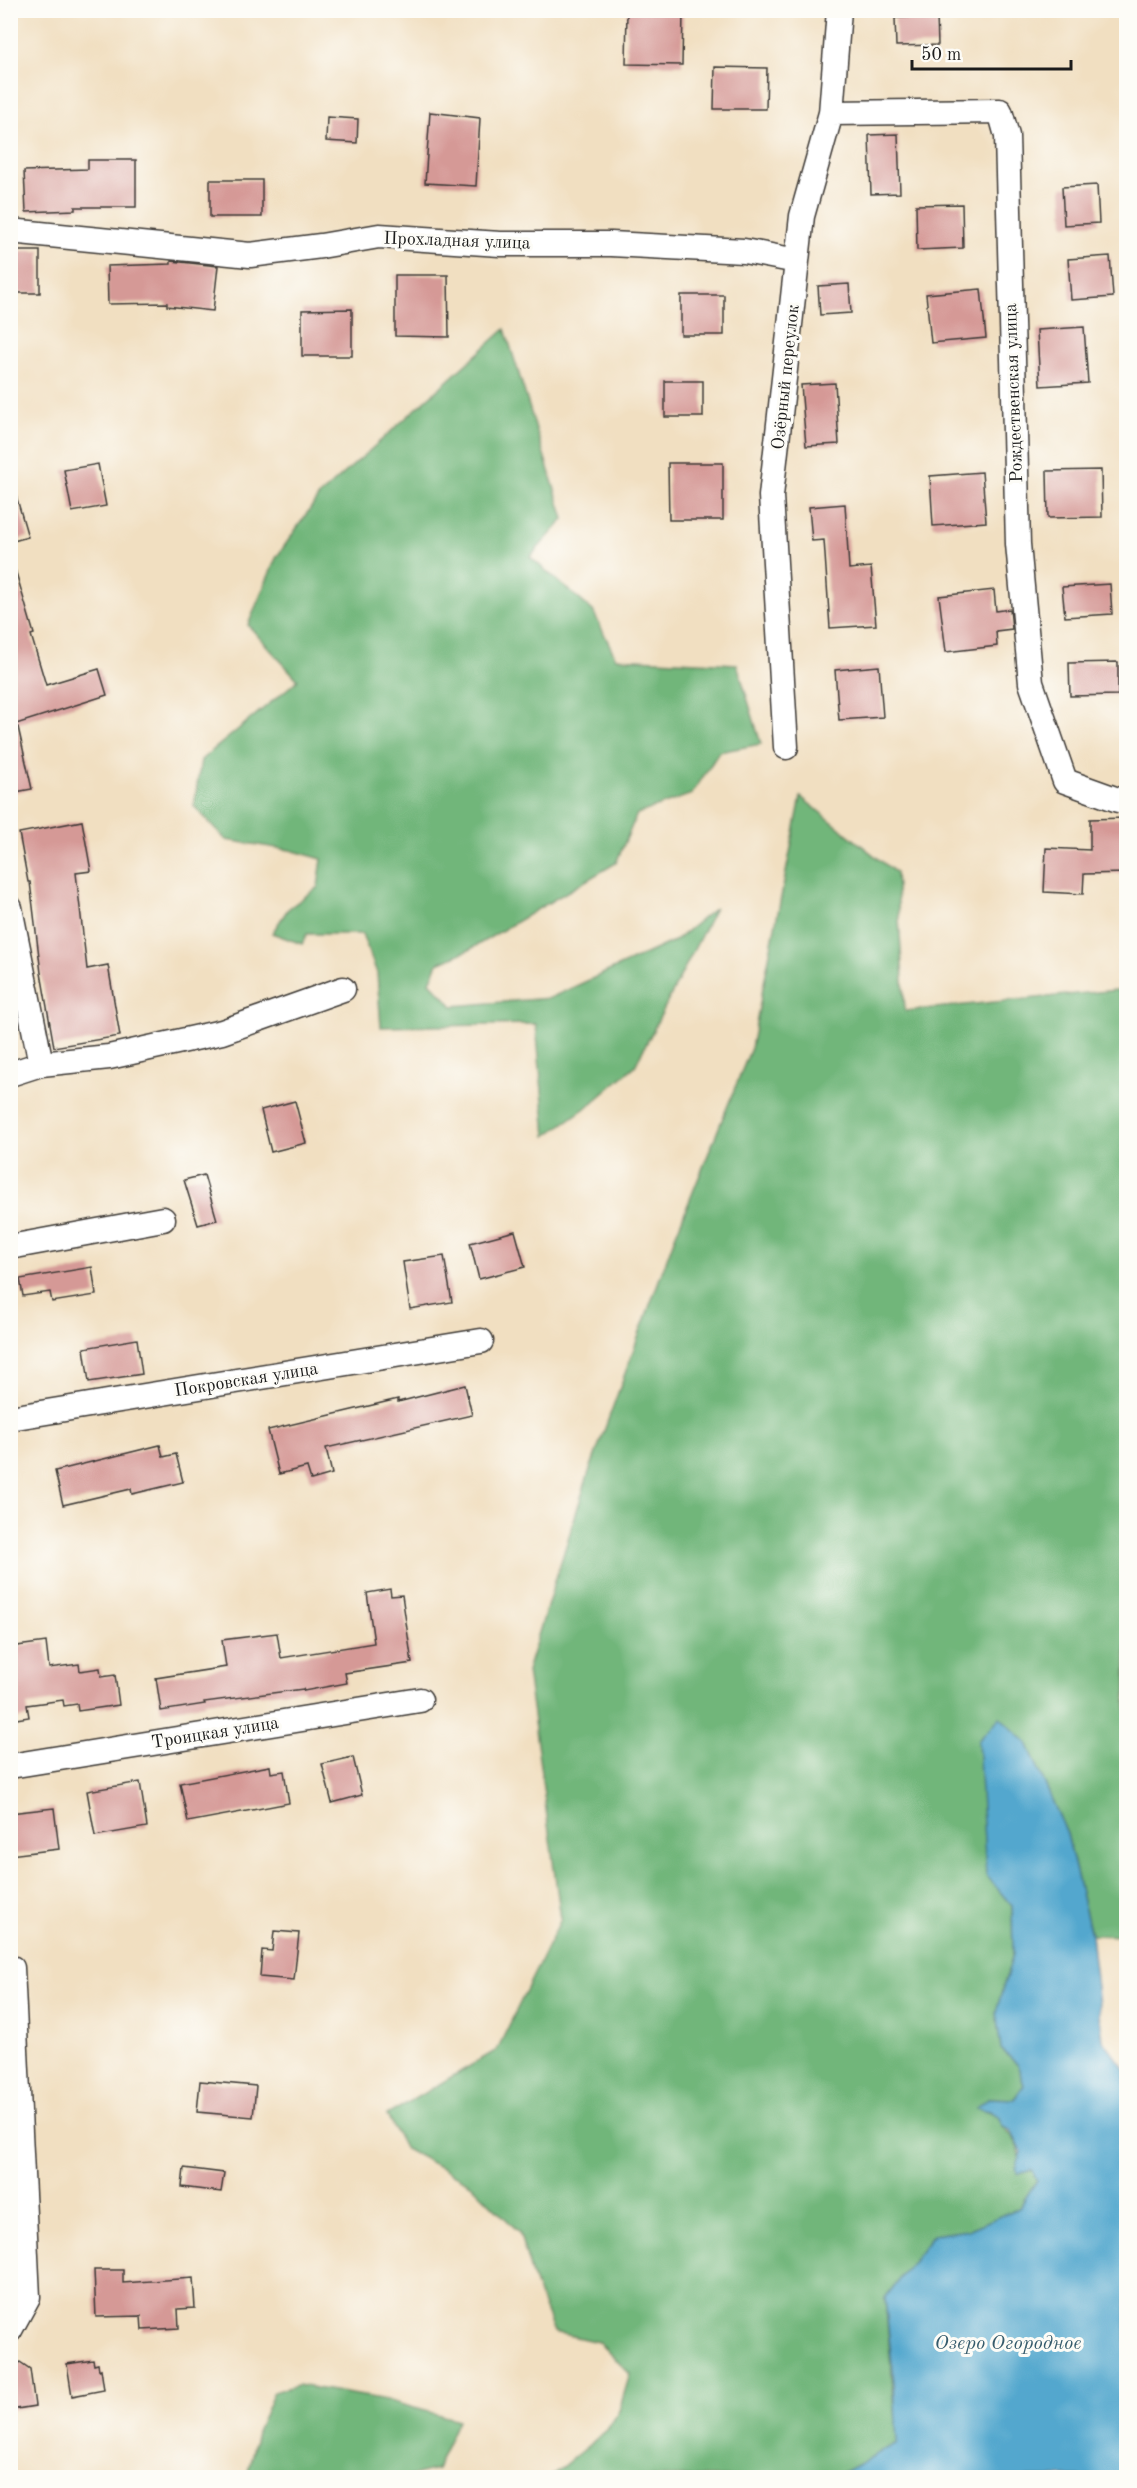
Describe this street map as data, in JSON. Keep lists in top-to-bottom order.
{
  "streets": {
    "street": [
      "Прохладная улица",
      "Озёрный переулок",
      "Рождественская улица",
      "Покровская улица",
      "Троицкая улица"
    ]
  },
  "crossings": [
    ["Прохладная улица", "Озёрный переулок"],
    ["Озёрный переулок", "Рождественская улица"]
  ],
  "water": ["Озеро Огородное"],
  "scale_bar": "50 m"
}
